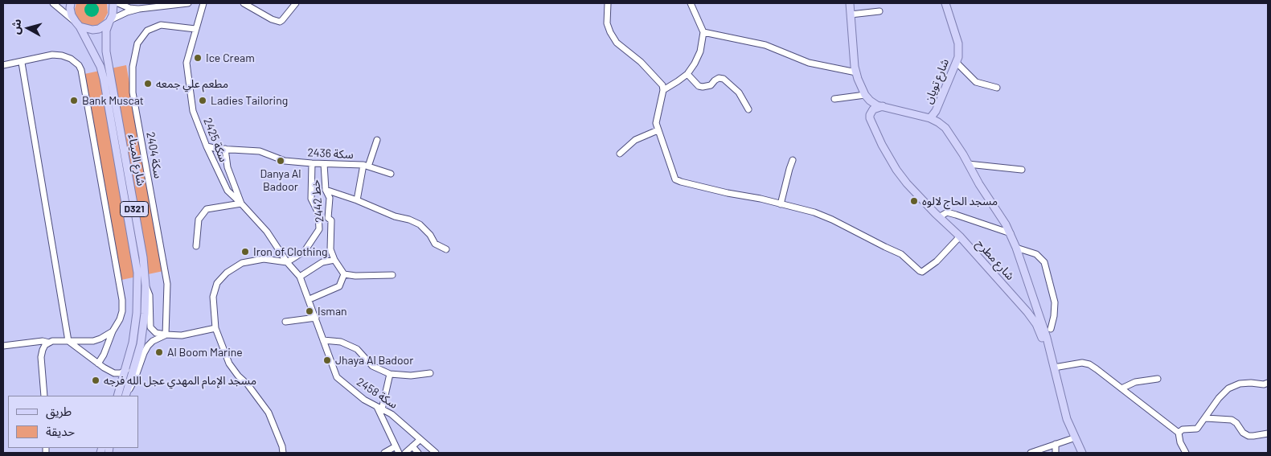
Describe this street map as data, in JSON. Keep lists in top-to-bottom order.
{
  "streets": {
    "main road": [
      "شارع تويان",
      "شارع الميناء",
      "D321",
      "شارع مطرح"
    ],
    "street": [
      "سكة 2425",
      "سكة 2436",
      "سكة 2404",
      "2442 خط",
      "سكة 2458"
    ]
  },
  "crossings": [
    ["شارع تويان", "شارع مطرح"],
    ["سكة 2425", "سكة 2436"],
    ["سكة 2425", "سكة 2404"],
    ["سكة 2425", "سكة 2458"],
    ["سكة 2436", "2442 خط"],
    ["شارع الميناء", "D321"]
  ],
  "places": [
    "Ice Cream",
    "مطعم علي جمعه",
    "Bank Muscat",
    "Ladies Tailoring",
    "Danya Al Badoor",
    "مسجد الحاج لالوه",
    "Iron of Clothing",
    "Isman",
    "Al Boom Marine",
    "Jhaya Al Badoor",
    "مسجد الإمام المهدي عجل الله فرجه"
  ],
  "legend": ["طريق", "حديقة"],
  "north": "left"
}
